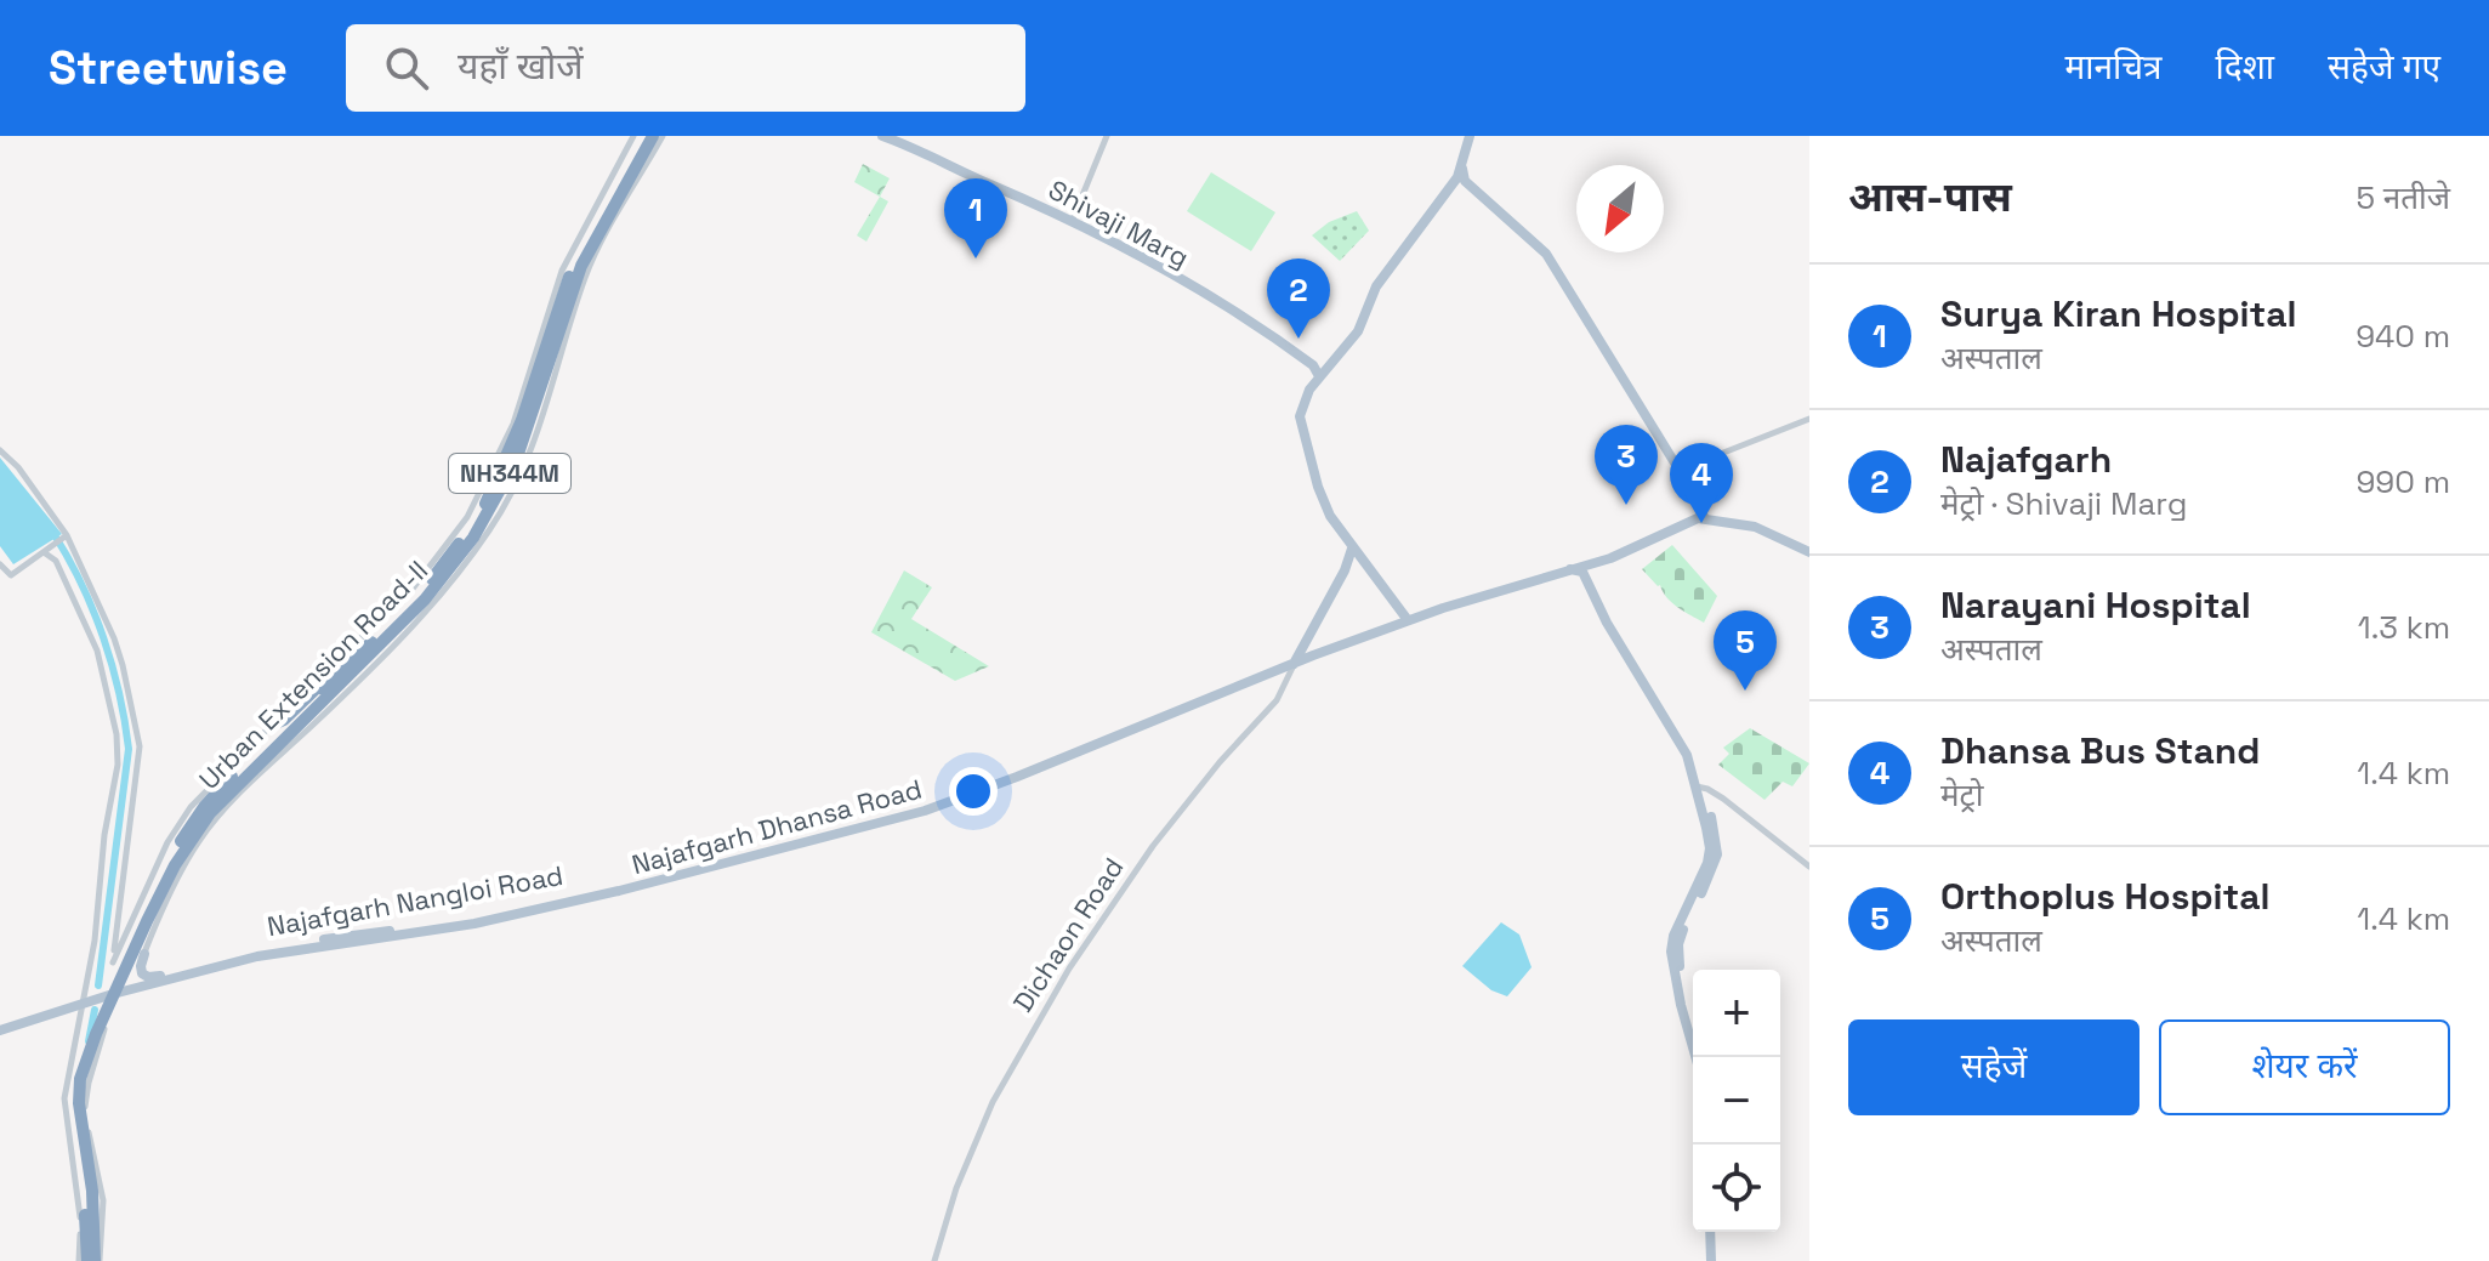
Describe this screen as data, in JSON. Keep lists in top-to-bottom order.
{
  "streets": {
    "highway": ["NH344M", "Urban Extension Road-II"],
    "main road": [
      "Shivaji Marg",
      "Najafgarh Dhansa Road",
      "Najafgarh Nangloi Road",
      "Dichaon Road"
    ]
  },
  "crossings": [
    ["Najafgarh Dhansa Road", "Najafgarh Nangloi Road"],
    ["Najafgarh Dhansa Road", "Dichaon Road"],
    ["Najafgarh Nangloi Road", "Dichaon Road"]
  ],
  "north": "bottom left",
  "page": {
    "header": "Streetwise",
    "search": "यहाँ खोजें",
    "nav": ["मानचित्र", "दिशा", "सहेजे गए"],
    "heading": ["आस-पास", "5 नतीजे"],
    "pins": [
      "1",
      "2",
      "3",
      "4",
      "5"
    ],
    "list": [
      {
        "mark": "1",
        "name": "Surya Kiran Hospital",
        "note": "अस्पताल",
        "value": "940 m"
      },
      {
        "mark": "2",
        "name": "Najafgarh",
        "note": "मेट्रो · Shivaji Marg",
        "value": "990 m"
      },
      {
        "mark": "3",
        "name": "Narayani Hospital",
        "note": "अस्पताल",
        "value": "1.3 km"
      },
      {
        "mark": "4",
        "name": "Dhansa Bus Stand",
        "note": "मेट्रो",
        "value": "1.4 km"
      },
      {
        "mark": "5",
        "name": "Orthoplus Hospital",
        "note": "अस्पताल",
        "value": "1.4 km"
      }
    ],
    "map_buttons": ["+", "−"],
    "buttons": ["सहेजें", "शेयर करें"]
  }
}
